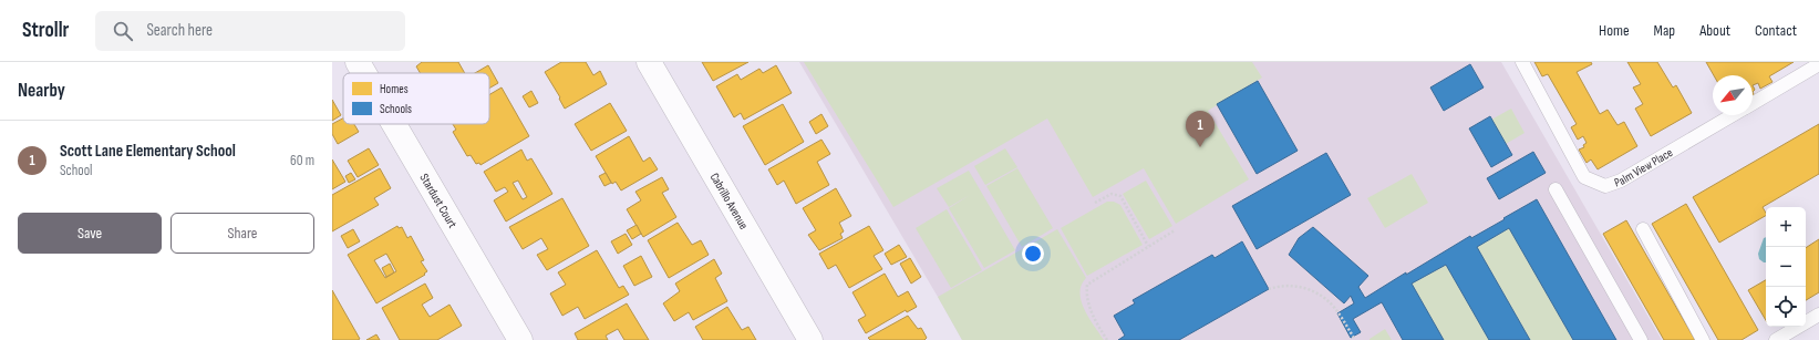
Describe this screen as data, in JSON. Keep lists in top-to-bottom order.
{
  "streets": {
    "street": ["Stardust Court", "Cabrillo Avenue"],
    "lane": ["Palm View Place"]
  },
  "legend": ["Homes", "Schools"],
  "north": "bottom left",
  "page": {
    "header": "Strollr",
    "search": "Search here",
    "nav": [
      "Home",
      "Map",
      "About",
      "Contact"
    ],
    "heading": "Nearby",
    "pins": "1",
    "list": [
      {
        "mark": "1",
        "name": "Scott Lane Elementary School",
        "note": "School",
        "value": "60 m"
      }
    ],
    "buttons": ["Save", "Share"],
    "map_buttons": ["+", "−"]
  }
}
